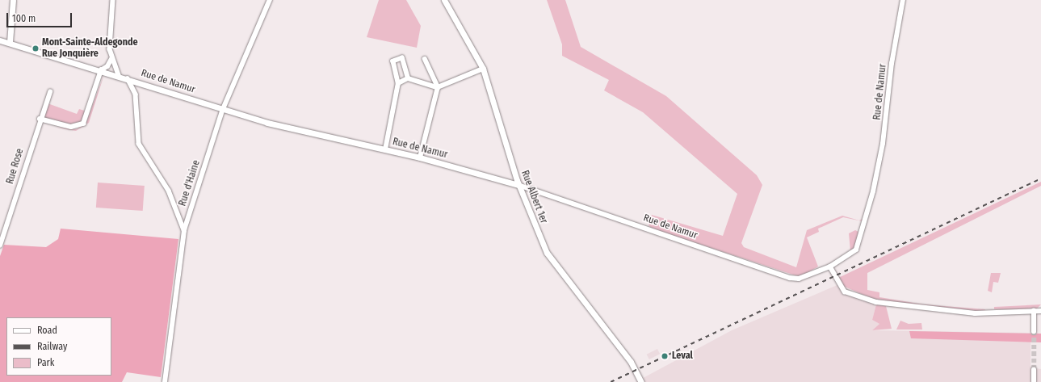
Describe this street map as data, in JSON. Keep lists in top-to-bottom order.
{
  "streets": {
    "street": [
      "Rue de Namur",
      "Rue Rose",
      "Rue d'Haine",
      "Rue Albert 1er"
    ]
  },
  "crossings": [
    ["Rue de Namur", "Rue d'Haine"],
    ["Rue de Namur", "Rue Albert 1er"]
  ],
  "places": ["Mont-Sainte-Aldegonde Rue Jonquière", "Leval"],
  "legend": ["Road", "Railway", "Park"],
  "scale_bar": "100 m"
}
